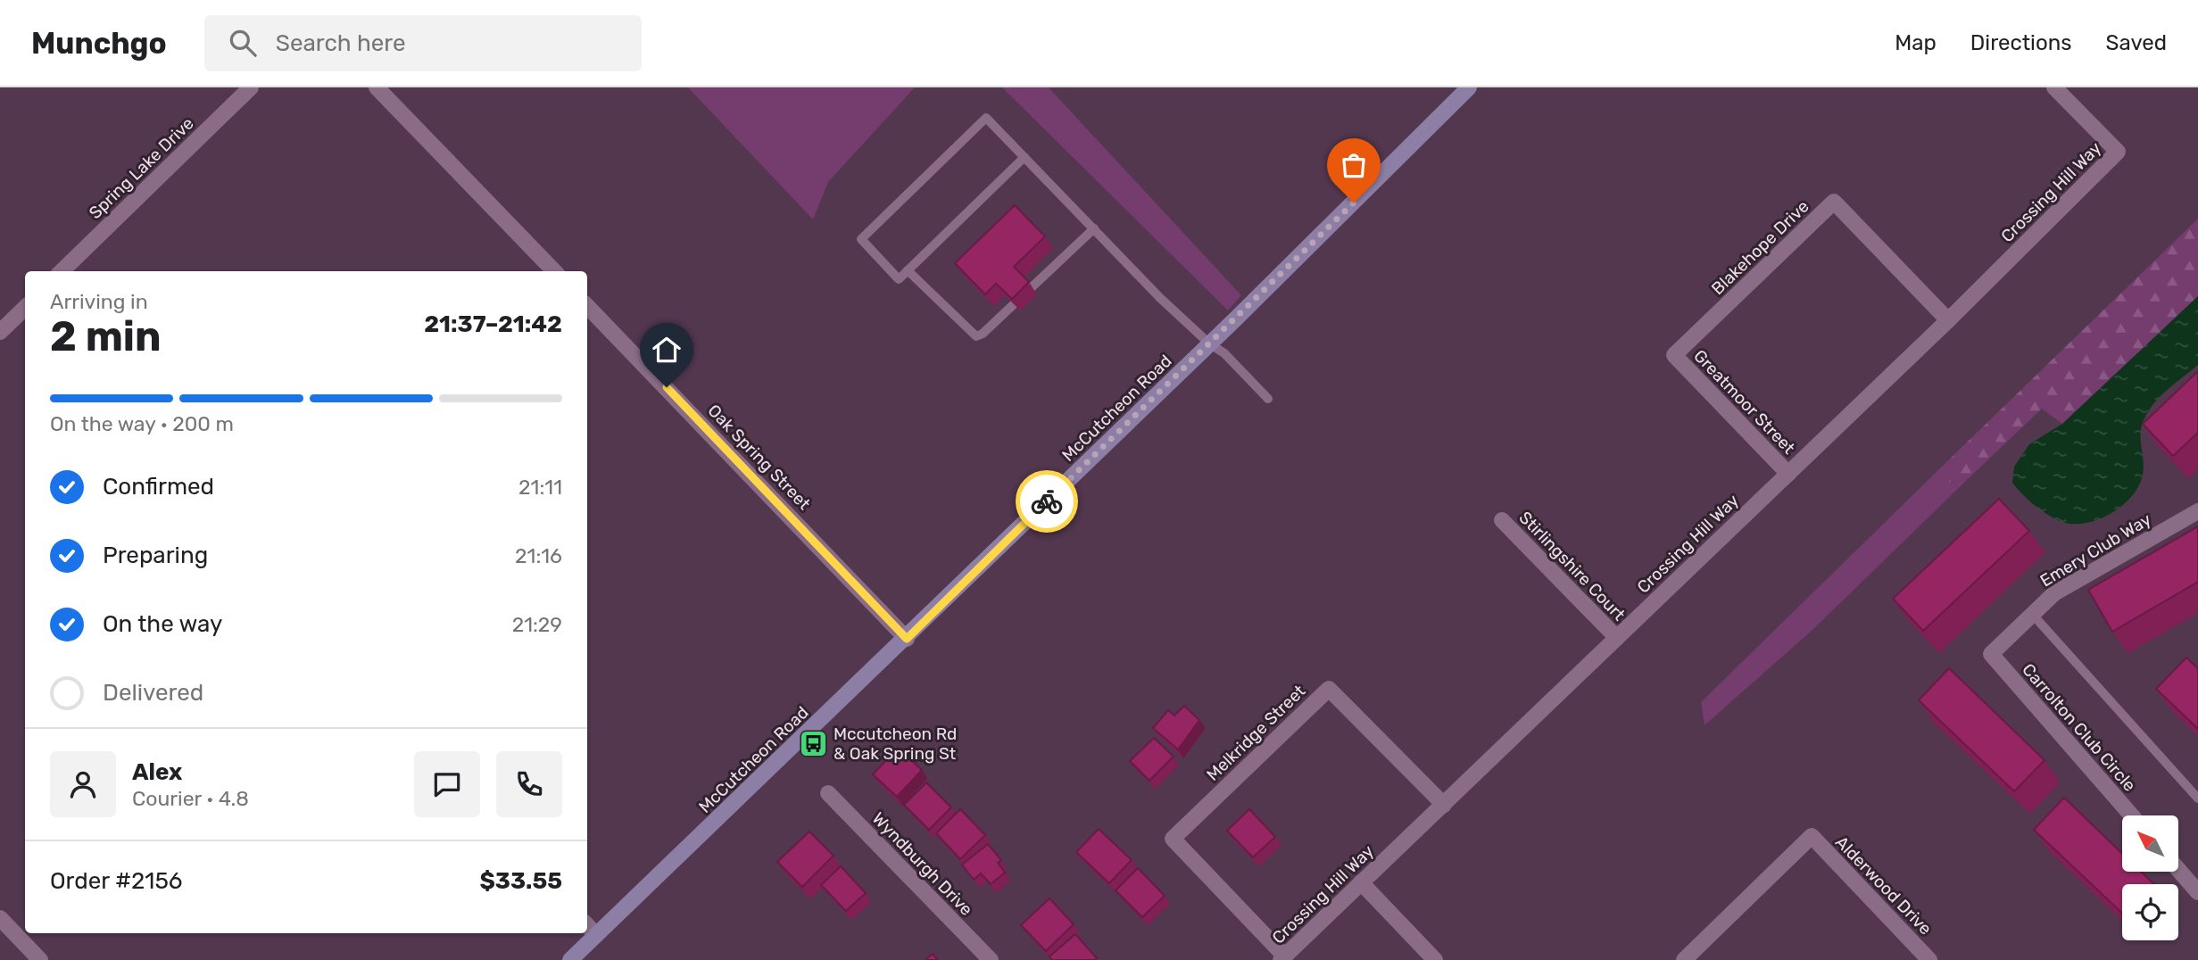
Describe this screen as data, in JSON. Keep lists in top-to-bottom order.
{
  "streets": {
    "main road": ["McCutcheon Road"],
    "street": [
      "Spring Lake Drive",
      "Crossing Hill Way",
      "Blakehope Drive",
      "Greatmoor Street",
      "Oak Spring Street",
      "Emery Club Way",
      "Stirlingshire Court",
      "Carrolton Club Circle",
      "Melkridge Street",
      "Wyndburgh Drive",
      "Alderwood Drive"
    ]
  },
  "crossings": [
    ["Crossing Hill Way", "Blakehope Drive"],
    ["Crossing Hill Way", "Greatmoor Street"],
    ["Crossing Hill Way", "Stirlingshire Court"],
    ["Crossing Hill Way", "Melkridge Street"],
    ["Blakehope Drive", "Greatmoor Street"],
    ["McCutcheon Road", "Oak Spring Street"],
    ["Emery Club Way", "Carrolton Club Circle"]
  ],
  "places": {
    "bus stop": ["Mccutcheon Rd & Oak Spring St"]
  },
  "north": "top left",
  "page": {
    "header": "Munchgo",
    "search": "Search here",
    "nav": ["Map", "Directions", "Saved"],
    "heading": ["2 min", "Arriving in", "21:37–21:42"],
    "panel": [
      "Alex",
      "Courier · 4.8",
      "Order #2156",
      "$33.55"
    ],
    "bar": "On the way · 200 m",
    "list": [
      ["Confirmed", "21:11"],
      ["Preparing", "21:16"],
      ["On the way", "21:29"],
      "Delivered"
    ]
  }
}
